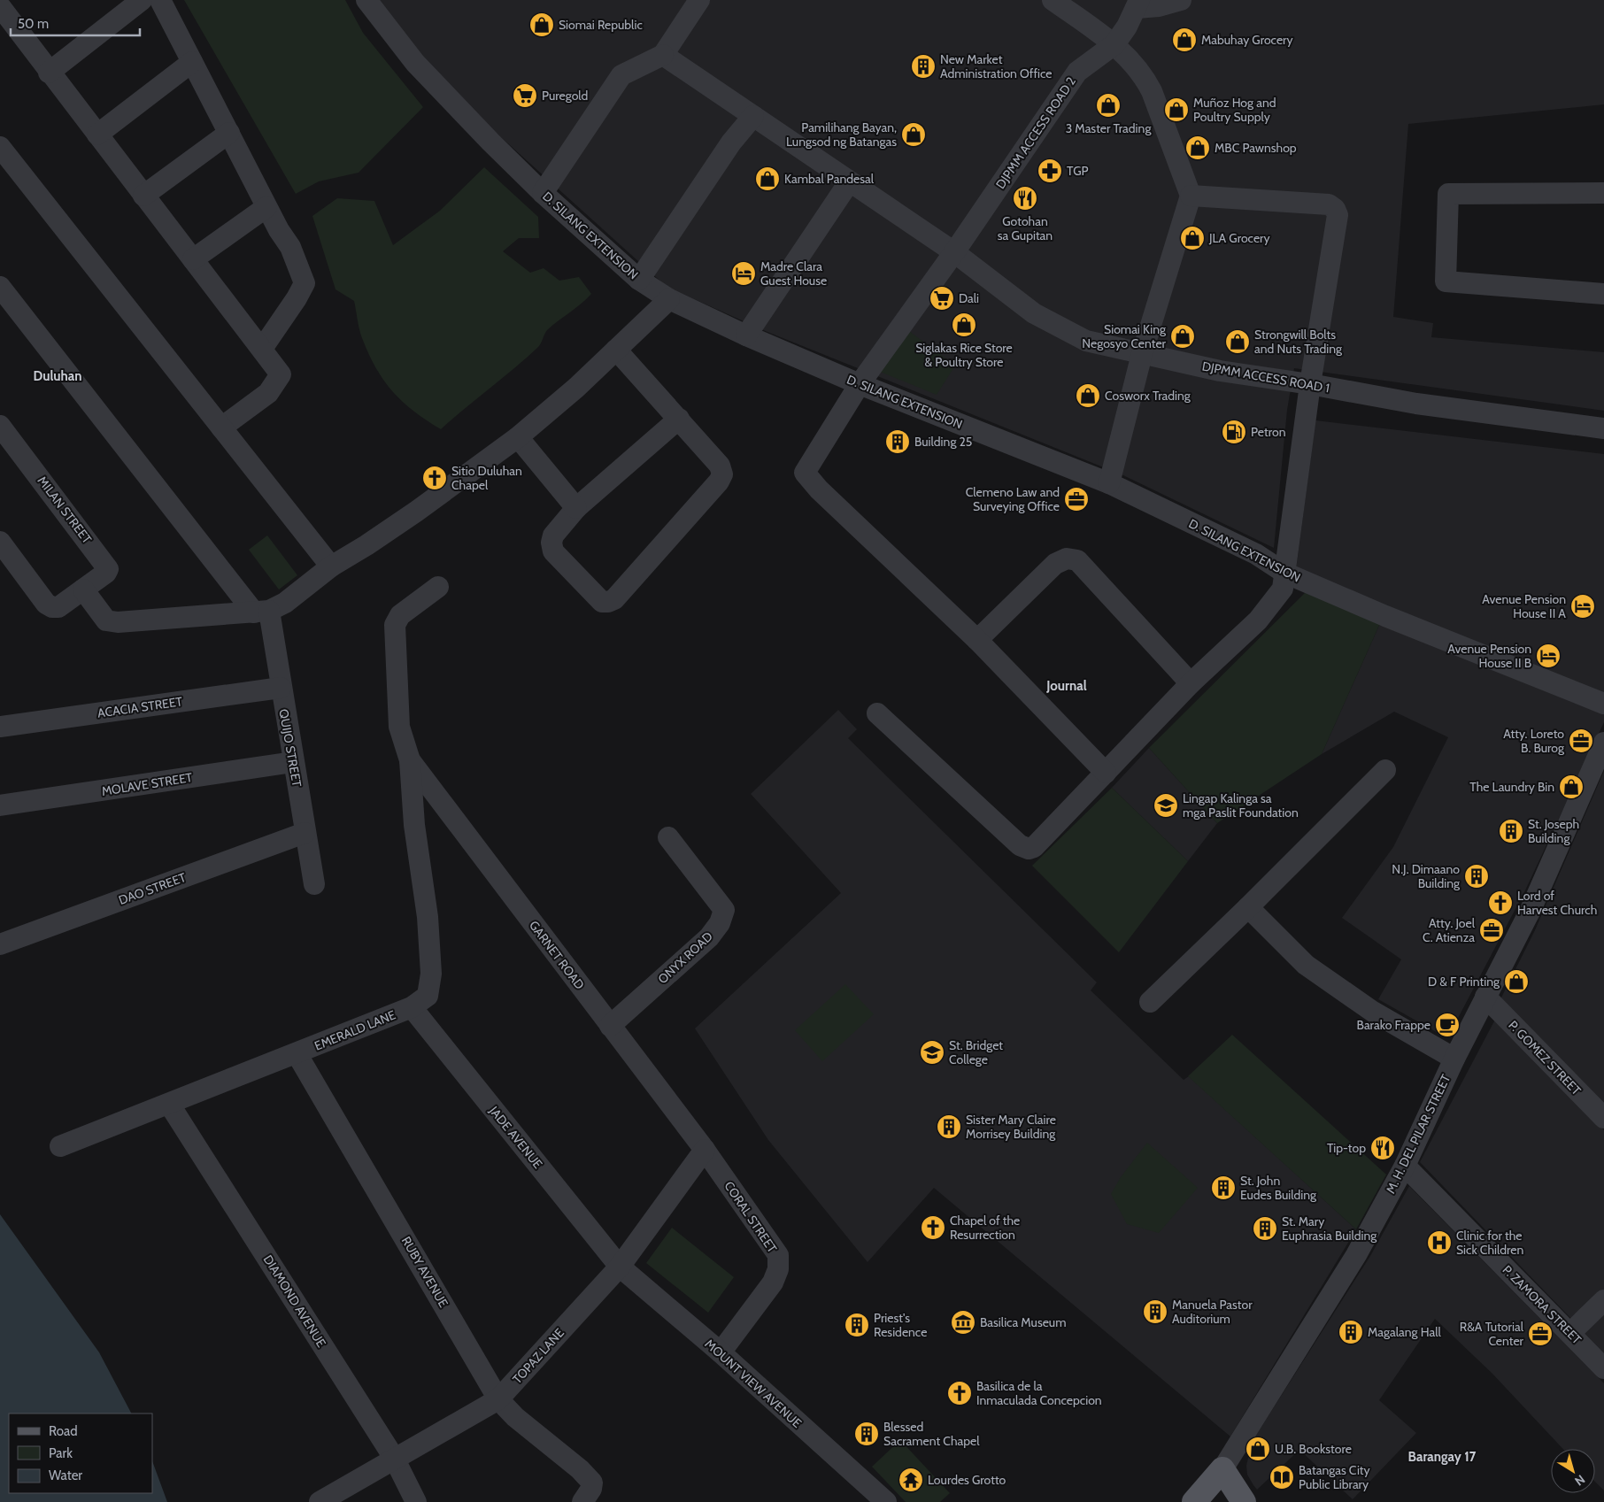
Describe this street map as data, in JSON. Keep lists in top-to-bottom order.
{
  "streets": {
    "main road": ["M. H. DEL PILAR STREET"],
    "street": [
      "DJPMM ACCESS ROAD 2",
      "D. SILANG EXTENSION",
      "DJPMM ACCESS ROAD 1",
      "MILAN STREET",
      "ACACIA STREET",
      "QUIJO STREET",
      "MOLAVE STREET",
      "DAO STREET",
      "GARNET ROAD",
      "ONYX ROAD",
      "EMERALD LANE",
      "P. GOMEZ STREET",
      "JADE AVENUE",
      "CORAL STREET",
      "RUBY AVENUE",
      "DIAMOND AVENUE",
      "P. ZAMORA STREET",
      "TOPAZ LANE",
      "MOUNT VIEW AVENUE"
    ]
  },
  "crossings": [
    ["DJPMM ACCESS ROAD 2", "D. SILANG EXTENSION"],
    ["DJPMM ACCESS ROAD 2", "DJPMM ACCESS ROAD 1"],
    ["ACACIA STREET", "QUIJO STREET"],
    ["QUIJO STREET", "MOLAVE STREET"],
    ["QUIJO STREET", "DAO STREET"],
    ["GARNET ROAD", "ONYX ROAD"],
    ["GARNET ROAD", "EMERALD LANE"],
    ["GARNET ROAD", "CORAL STREET"],
    ["GARNET ROAD", "TOPAZ LANE"],
    ["EMERALD LANE", "JADE AVENUE"],
    ["EMERALD LANE", "RUBY AVENUE"],
    ["EMERALD LANE", "DIAMOND AVENUE"],
    ["P. GOMEZ STREET", "M. H. DEL PILAR STREET"],
    ["M. H. DEL PILAR STREET", "P. ZAMORA STREET"],
    ["JADE AVENUE", "TOPAZ LANE"],
    ["JADE AVENUE", "MOUNT VIEW AVENUE"],
    ["CORAL STREET", "TOPAZ LANE"],
    ["CORAL STREET", "MOUNT VIEW AVENUE"],
    ["RUBY AVENUE", "TOPAZ LANE"],
    ["DIAMOND AVENUE", "TOPAZ LANE"],
    ["TOPAZ LANE", "MOUNT VIEW AVENUE"]
  ],
  "districts": ["Duluhan", "Journal", "Barangay 17"],
  "places": {
    "shop": [
      "Siomai Republic",
      "Mabuhay Grocery",
      "3 Master Trading",
      "Muñoz Hog and Poultry Supply",
      "Pamilihang Bayan, Lungsod ng Batangas",
      "MBC Pawnshop",
      "Kambal Pandesal",
      "JLA Grocery",
      "Siglakas Rice Store & Poultry Store",
      "Siomai King Negosyo Center",
      "Strongwill Bolts and Nuts Trading",
      "Cosworx Trading",
      "The Laundry Bin",
      "D & F Printing",
      "U.B. Bookstore"
    ],
    "building": [
      "New Market Administration Office",
      "Building 25",
      "St. Joseph Building",
      "N.J. Dimaano Building",
      "Sister Mary Claire Morrisey Building",
      "St. John Eudes Building",
      "St. Mary Euphrasia Building",
      "Manuela Pastor Auditorium",
      "Priest's Residence",
      "Magalang Hall",
      "Blessed Sacrament Chapel"
    ],
    "supermarket": ["Puregold", "Dali"],
    "pharmacy": ["TGP"],
    "restaurant": ["Gotohan sa Gupitan", "Tip-top"],
    "hotel": ["Madre Clara Guest House", "Avenue Pension House II A", "Avenue Pension House II B"],
    "fuel station": ["Petron"],
    "church": [
      "Sitio Duluhan Chapel",
      "Lord of Harvest Church",
      "Chapel of the Resurrection",
      "Basilica de la Inmaculada Concepcion"
    ],
    "office": [
      "Clemeno Law and Surveying Office",
      "Atty. Loreto B. Burog",
      "Atty. Joel C. Atienza",
      "R&A Tutorial Center"
    ],
    "school or university": ["Lingap Kalinga sa mga Paslit Foundation", "St. Bridget College"],
    "cafe": ["Barako Frappe"],
    "hospital": ["Clinic for the Sick Children"],
    "museum": ["Basilica Museum"],
    "library": ["Batangas City Public Library"],
    "temple": ["Lourdes Grotto"]
  },
  "legend": ["Road", "Park", "Water"],
  "scale_bar": "50 m",
  "north": "bottom right"
}
